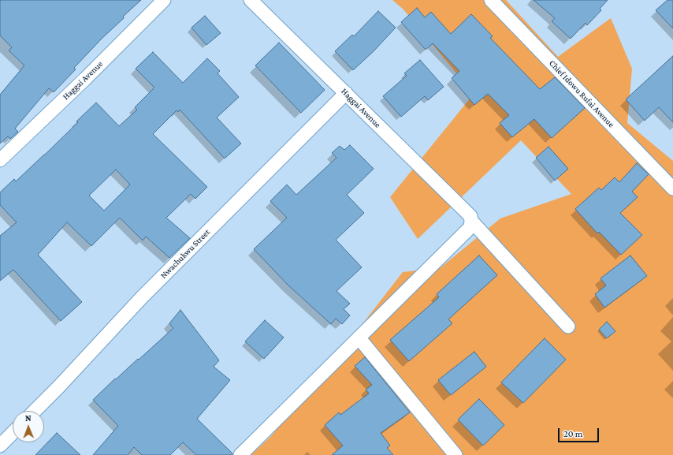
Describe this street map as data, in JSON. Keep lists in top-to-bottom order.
{
  "streets": {
    "street": ["Haggai Avenue", "Chief Idowu Rufai Avenue", "Nwachukwu Street"]
  },
  "crossings": [
    ["Haggai Avenue", "Nwachukwu Street"]
  ],
  "scale_bar": "20 m",
  "north": "top"
}
